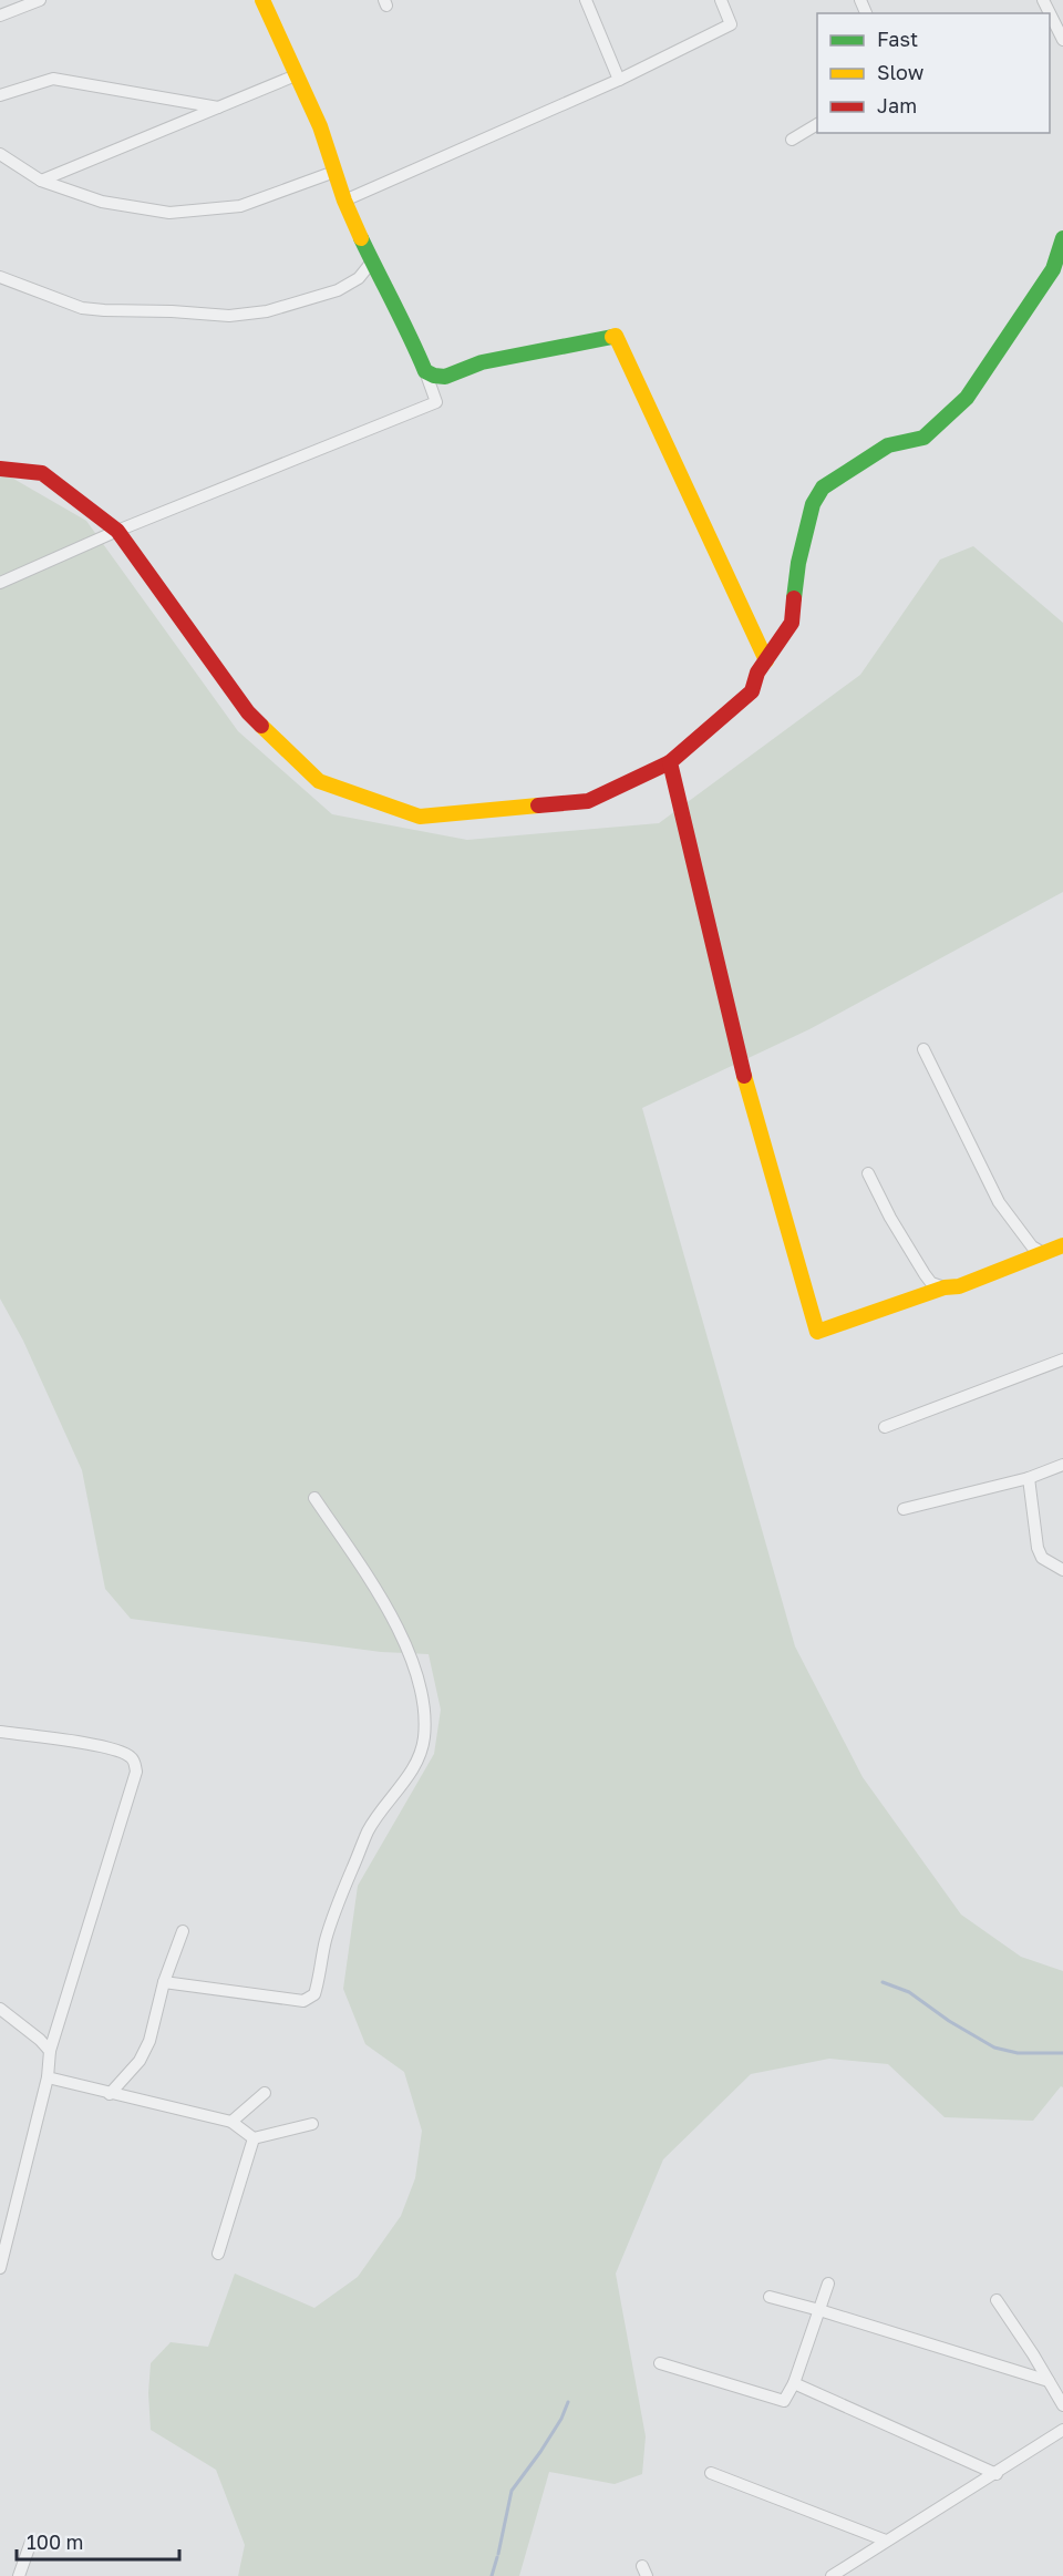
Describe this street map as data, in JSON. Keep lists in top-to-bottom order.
{
  "legend": ["Fast", "Slow", "Jam"],
  "scale_bar": "100 m"
}
